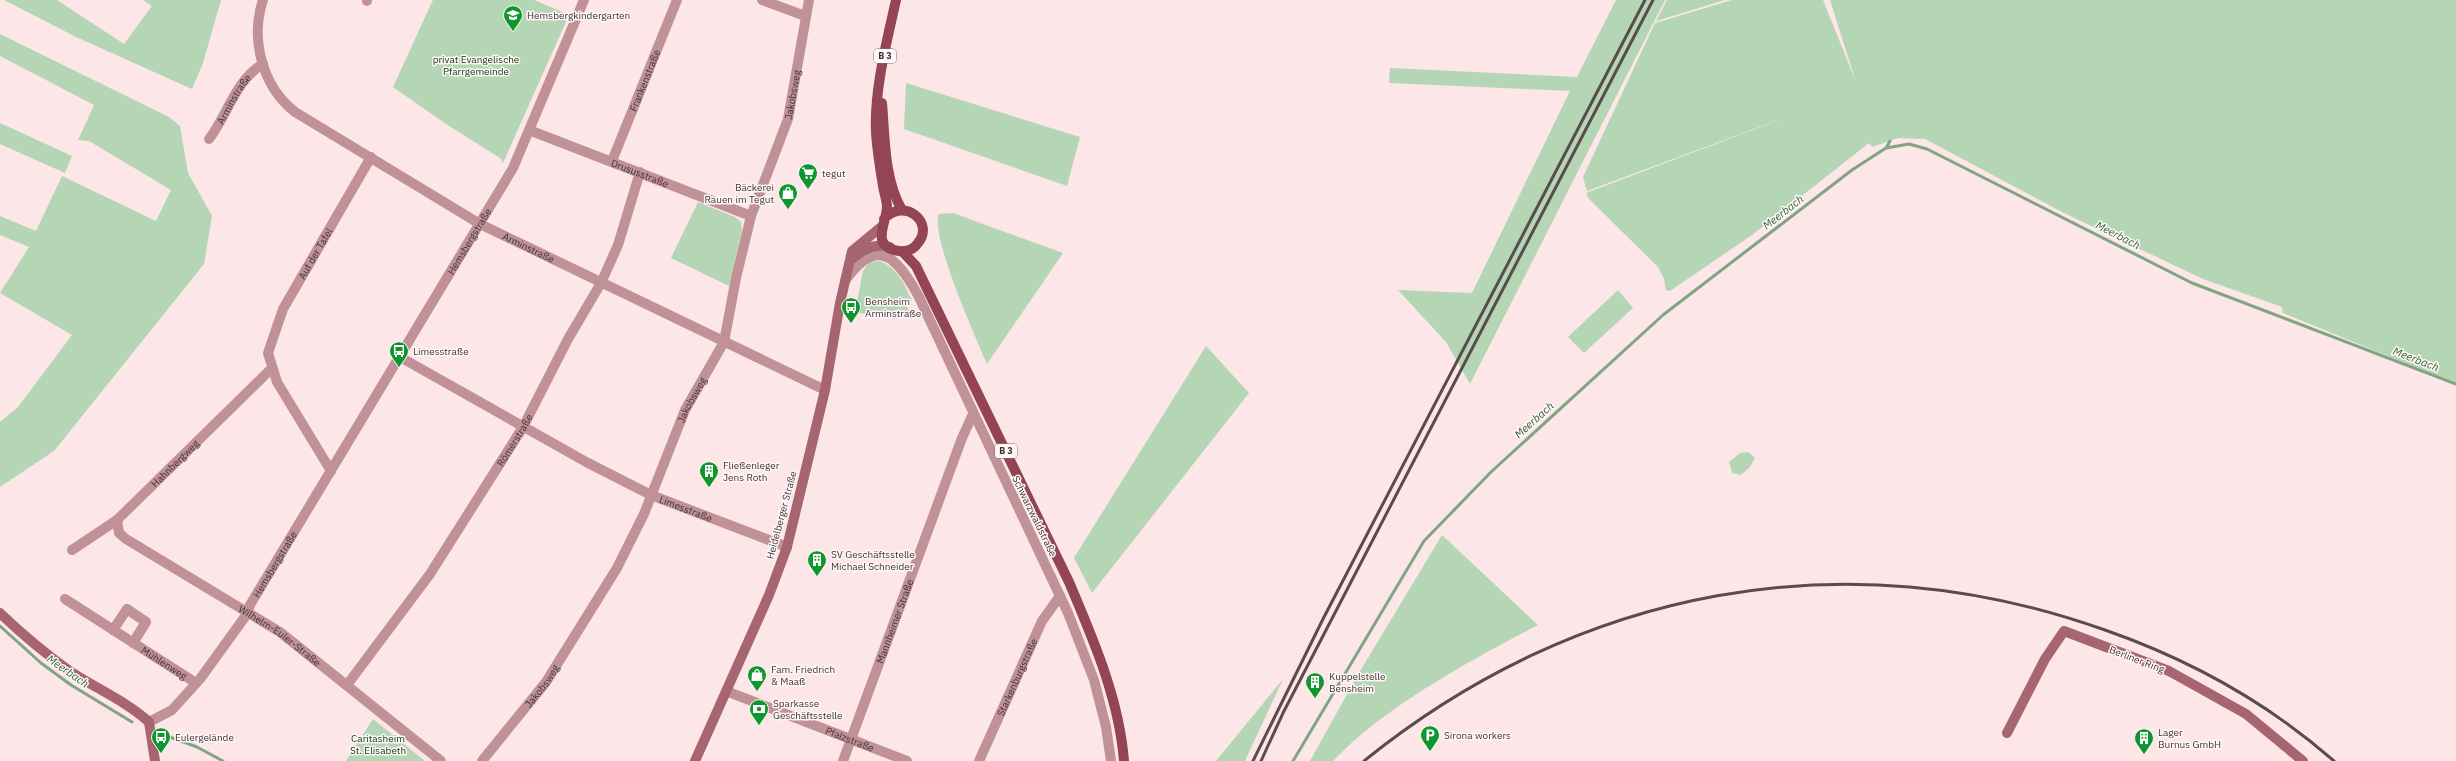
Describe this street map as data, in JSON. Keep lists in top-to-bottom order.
{
  "streets": {
    "main road": ["B 3", "Heidelberger Straße", "Schwarzwaldstraße"],
    "street": [
      "Frankenstraße",
      "Jakobsweg",
      "Arminstraße",
      "Drususstraße",
      "Hemsbergstraße",
      "Auf der Tafel",
      "Römerstraße",
      "Hahnbergweg",
      "Limesstraße",
      "Mannheimer Straße",
      "Wilhelm-Euler-Straße",
      "Berliner Ring",
      "Mühlenweg",
      "Starkenburgstraße",
      "Pfalzstraße"
    ]
  },
  "crossings": [
    ["B 3", "Heidelberger Straße"],
    ["B 3", "Schwarzwaldstraße"],
    ["Frankenstraße", "Drususstraße"],
    ["Jakobsweg", "Arminstraße"],
    ["Jakobsweg", "Drususstraße"],
    ["Jakobsweg", "Limesstraße"],
    ["Arminstraße", "Hemsbergstraße"],
    ["Arminstraße", "Auf der Tafel"],
    ["Arminstraße", "Römerstraße"],
    ["Arminstraße", "Heidelberger Straße"],
    ["Drususstraße", "Hemsbergstraße"],
    ["Drususstraße", "Römerstraße"],
    ["Hemsbergstraße", "Limesstraße"],
    ["Hemsbergstraße", "Wilhelm-Euler-Straße"],
    ["Hemsbergstraße", "Mühlenweg"],
    ["Auf der Tafel", "Hahnbergweg"],
    ["Römerstraße", "Limesstraße"],
    ["Römerstraße", "Wilhelm-Euler-Straße"],
    ["Hahnbergweg", "Wilhelm-Euler-Straße"],
    ["Limesstraße", "Heidelberger Straße"],
    ["Heidelberger Straße", "Schwarzwaldstraße"],
    ["Heidelberger Straße", "Pfalzstraße"],
    ["Schwarzwaldstraße", "Mannheimer Straße"],
    ["Schwarzwaldstraße", "Starkenburgstraße"],
    ["Mannheimer Straße", "Pfalzstraße"]
  ],
  "water": ["Meerbach"],
  "parks": ["privat Evangelische Pfarrgemeinde", "Caritasheim St. Elisabeth"],
  "places": {
    "school or university": ["Hemsbergkindergarten"],
    "supermarket": ["tegut"],
    "shop": ["Bäckerei Rauen im Tegut", "Fam. Friedrich & Maaß"],
    "bus stop": ["Bensheim Arminstraße", "Limesstraße", "Eulergelände"],
    "building": [
      "Fließenleger Jens Roth",
      "SV Geschäftsstelle Michael Schneider",
      "Kuppelstelle Bensheim",
      "Lager Burnus GmbH"
    ],
    "bank": ["Sparkasse Geschäftsstelle"],
    "parking": ["Sirona workers"]
  }
}
